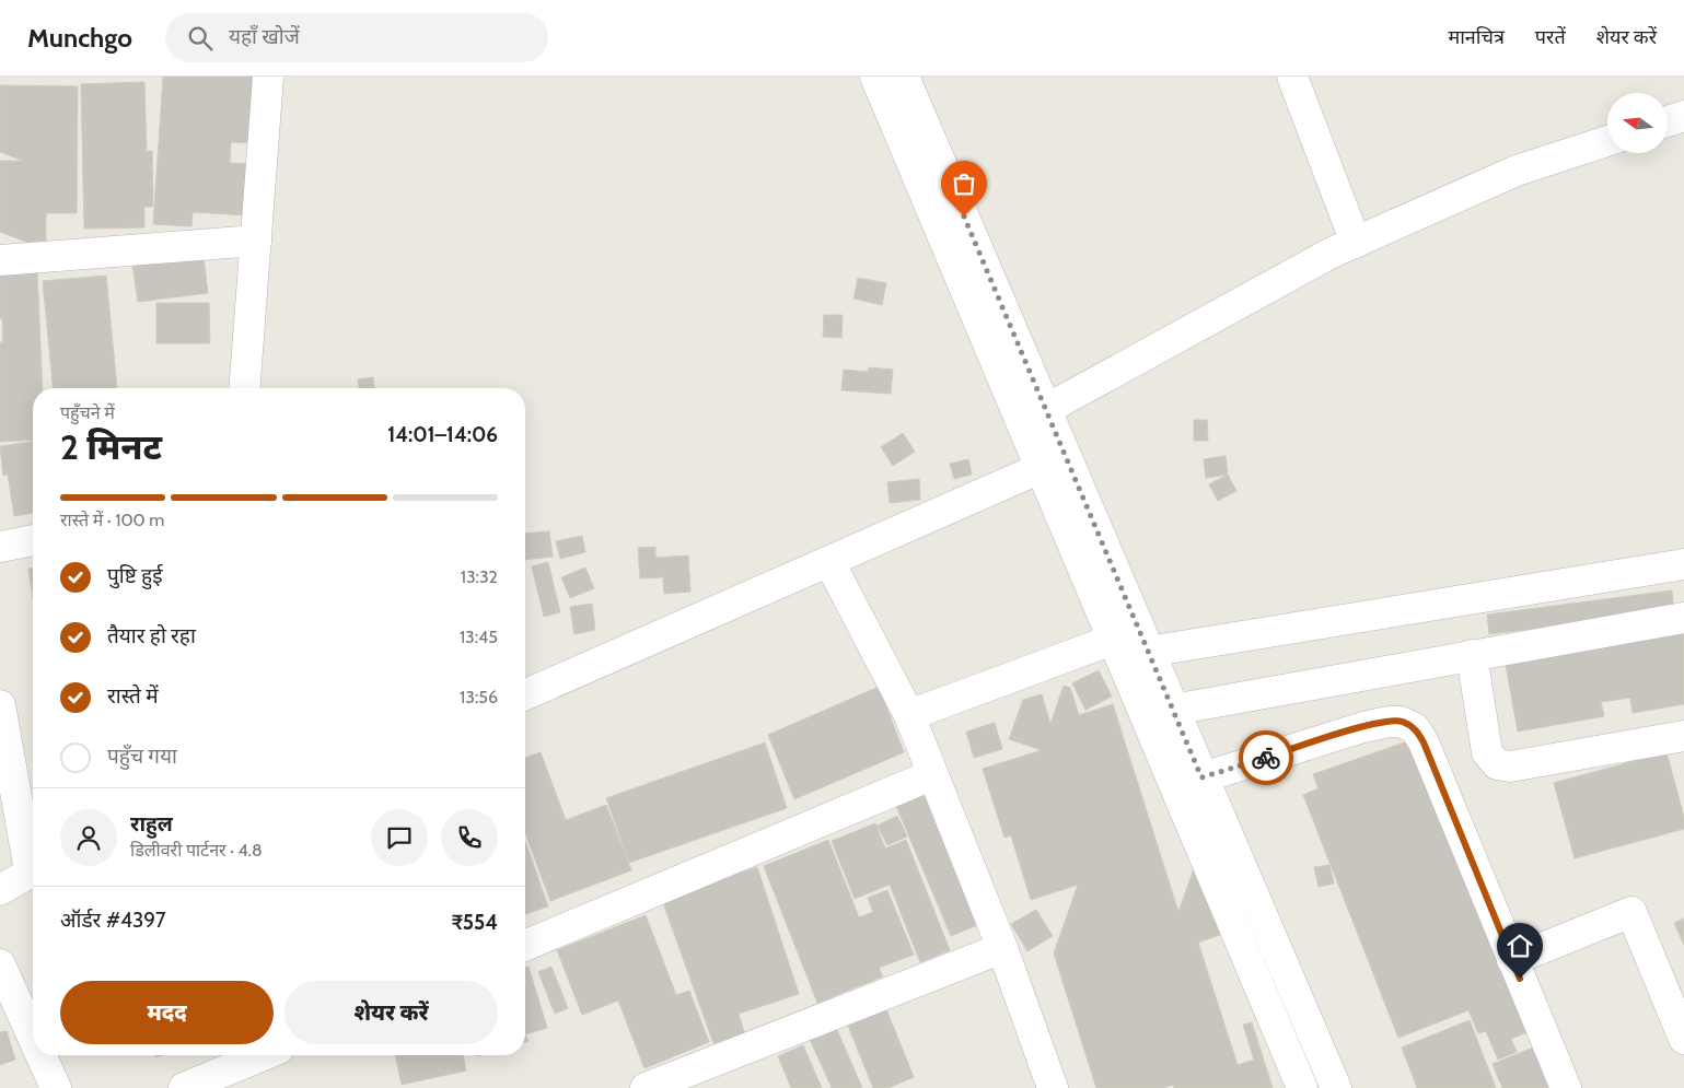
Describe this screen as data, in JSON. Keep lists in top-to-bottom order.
{
  "north": "left",
  "page": {
    "header": "Munchgo",
    "search": "यहाँ खोजें",
    "nav": ["मानचित्र", "परतें", "शेयर करें"],
    "heading": ["2 मिनट", "पहुँचने में", "14:01–14:06"],
    "panel": [
      "राहुल",
      "डिलीवरी पार्टनर · 4.8",
      "ऑर्डर #4397",
      "₹554"
    ],
    "bar": "रास्ते में · 100 m",
    "list": [
      ["पुष्टि हुई", "13:32"],
      ["तैयार हो रहा", "13:45"],
      ["रास्ते में", "13:56"],
      "पहुँच गया"
    ],
    "buttons": ["मदद", "शेयर करें"]
  }
}
